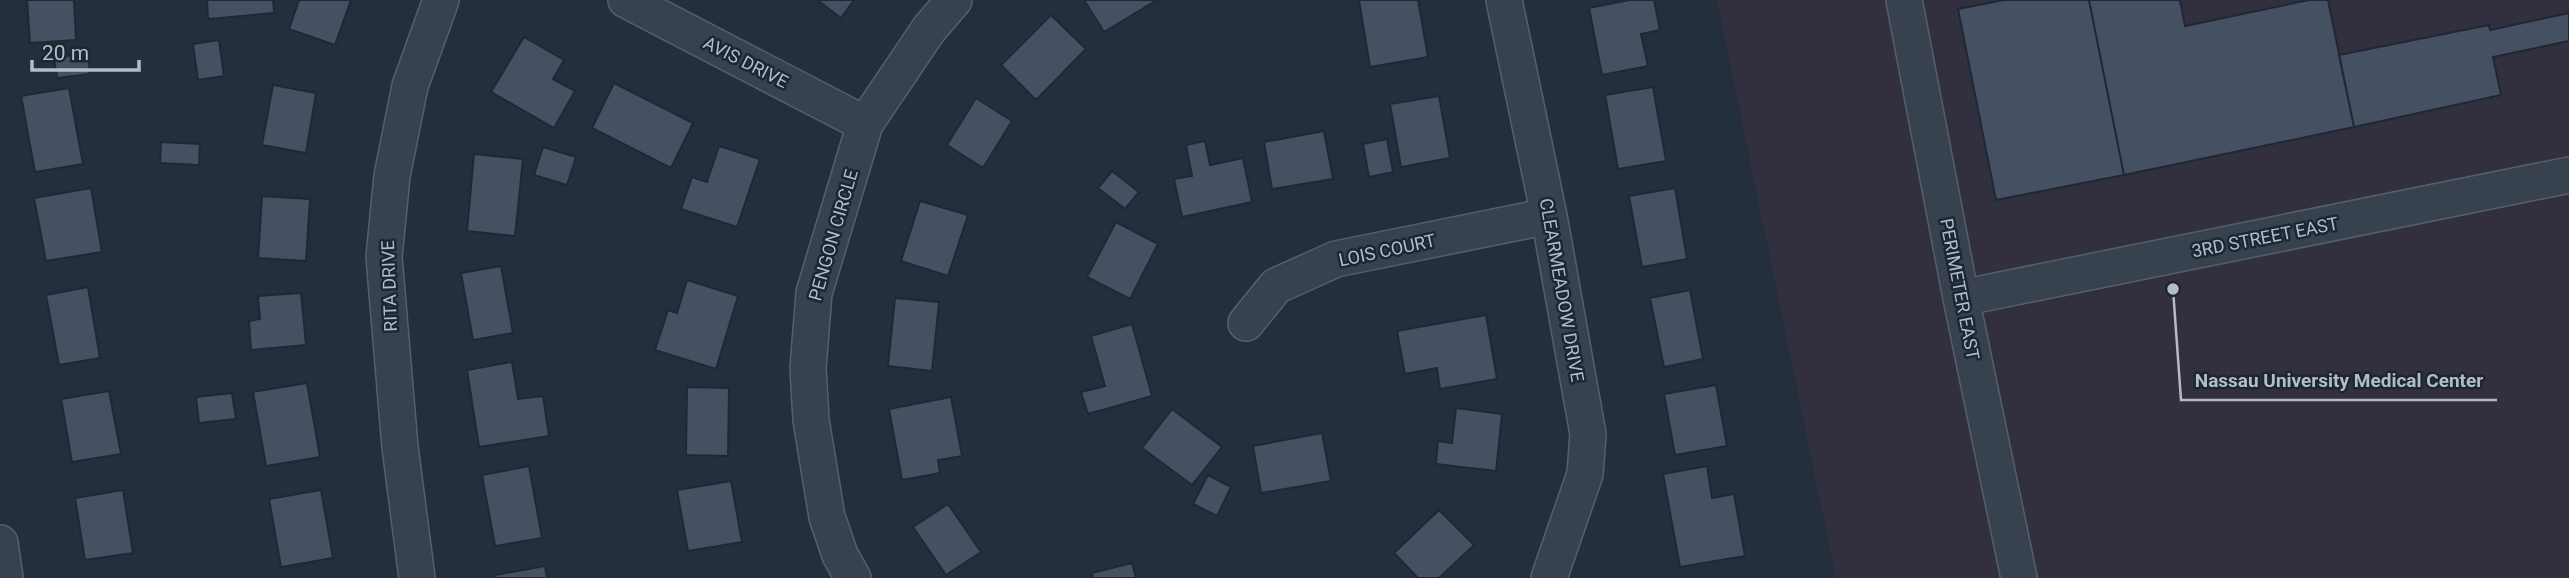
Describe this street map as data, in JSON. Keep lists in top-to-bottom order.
{
  "streets": {
    "street": [
      "AVIS DRIVE",
      "PENGON CIRCLE",
      "3RD STREET EAST",
      "LOIS COURT",
      "RITA DRIVE",
      "PERIMETER EAST",
      "CLEARMEADOW DRIVE"
    ]
  },
  "crossings": [
    ["AVIS DRIVE", "PENGON CIRCLE"],
    ["3RD STREET EAST", "PERIMETER EAST"],
    ["LOIS COURT", "CLEARMEADOW DRIVE"]
  ],
  "places": ["Nassau University Medical Center"],
  "scale_bar": "20 m"
}
